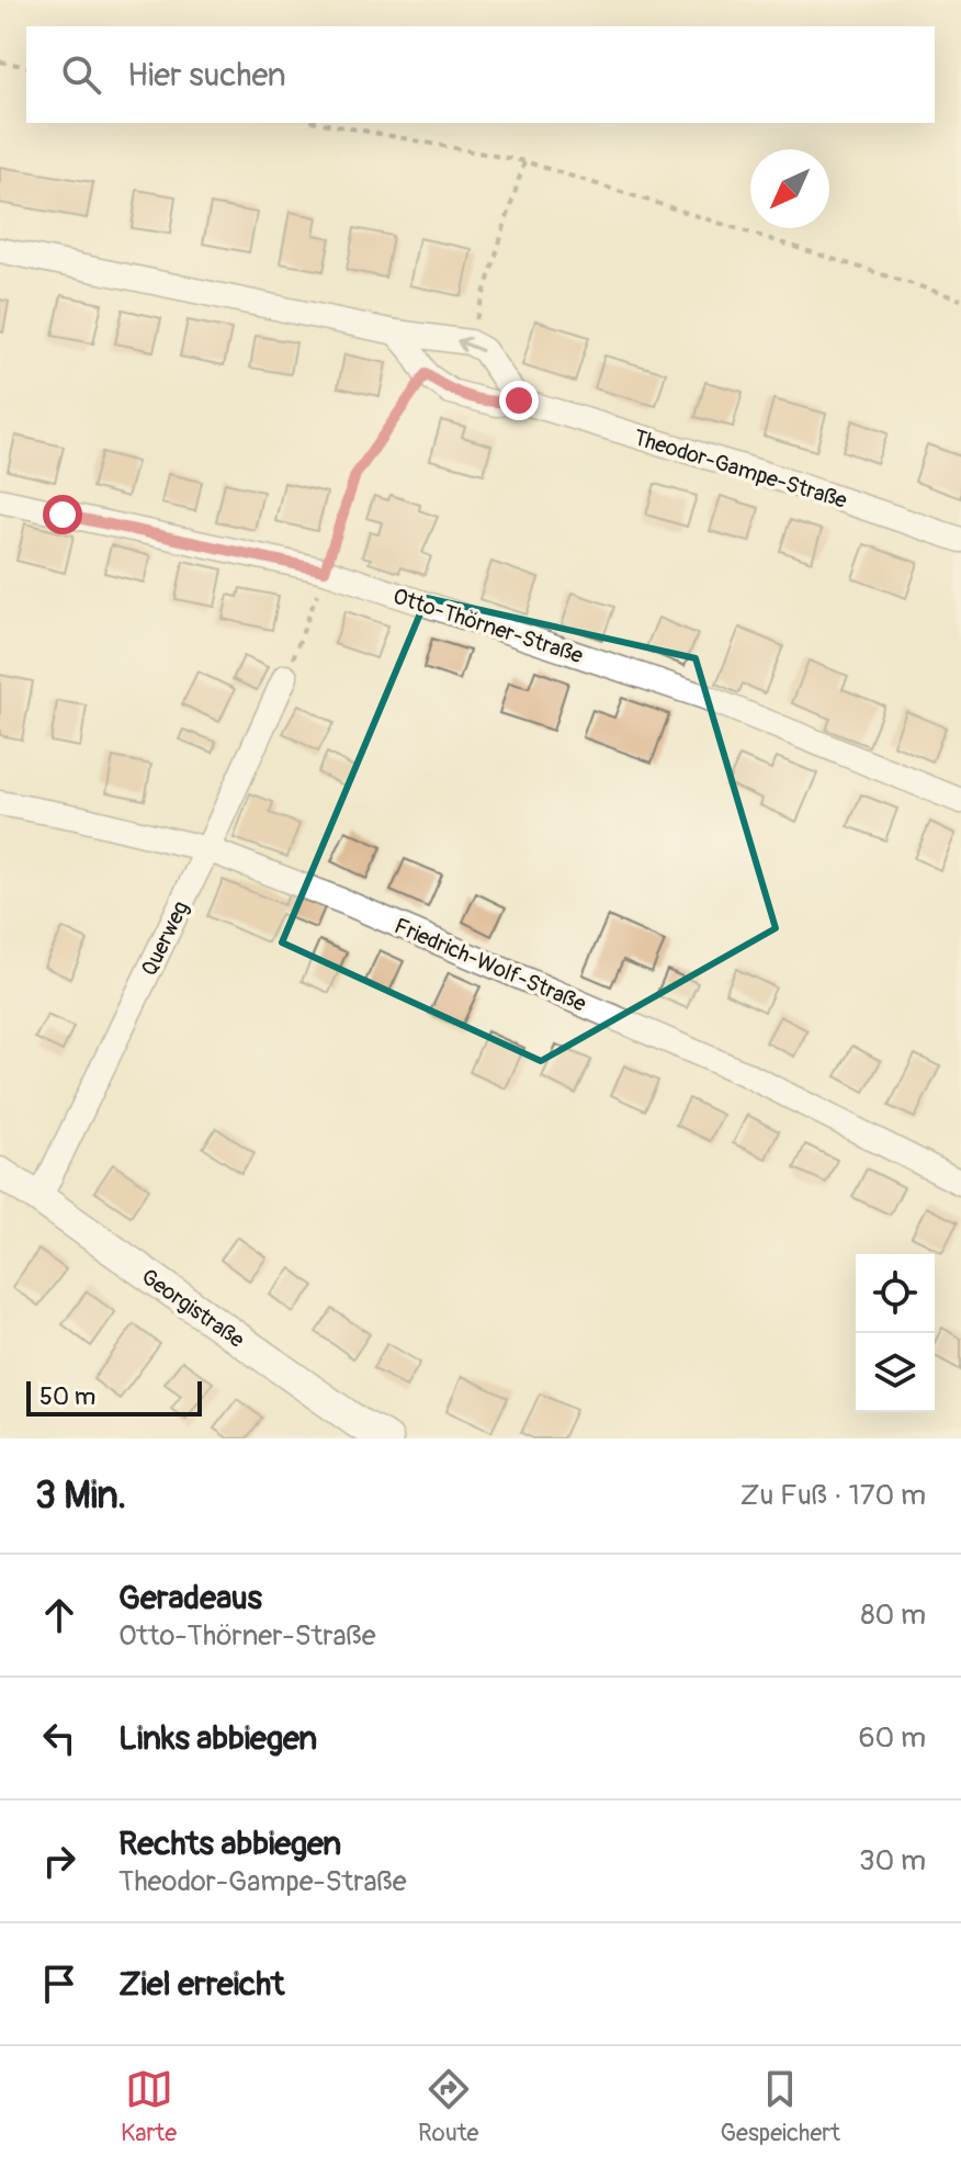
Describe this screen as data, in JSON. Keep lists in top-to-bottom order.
{
  "streets": {
    "street": [
      "Theodor-Gampe-Straße",
      "Otto-Thörner-Straße",
      "Querweg",
      "Friedrich-Wolf-Straße",
      "Georgistraße"
    ]
  },
  "crossings": [
    ["Querweg", "Friedrich-Wolf-Straße"],
    ["Querweg", "Georgistraße"]
  ],
  "scale_bar": "50 m",
  "north": "bottom left",
  "page": {
    "search": "Hier suchen",
    "scale": "50 m",
    "heading": ["3 Min.", "Zu Fuß · 170 m"],
    "list": [
      ["Geradeaus", "Otto-Thörner-Straße", "80 m"],
      ["Links abbiegen", "60 m"],
      ["Rechts abbiegen", "Theodor-Gampe-Straße", "30 m"],
      "Ziel erreicht"
    ],
    "nav": ["Karte", "Route", "Gespeichert"]
  }
}
